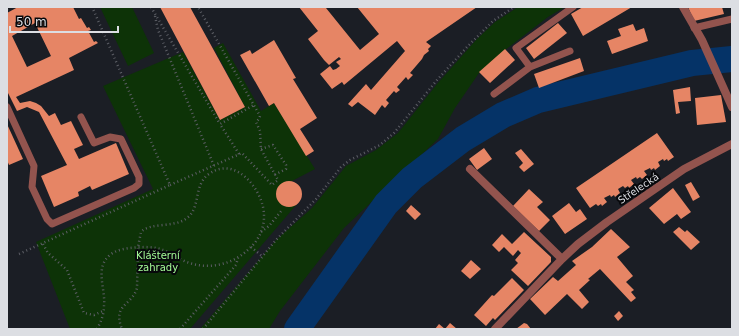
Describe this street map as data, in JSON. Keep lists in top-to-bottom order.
{
  "streets": {
    "street": ["Střelecká"]
  },
  "parks": ["Klášterní zahrady"],
  "scale_bar": "50 m"
}
